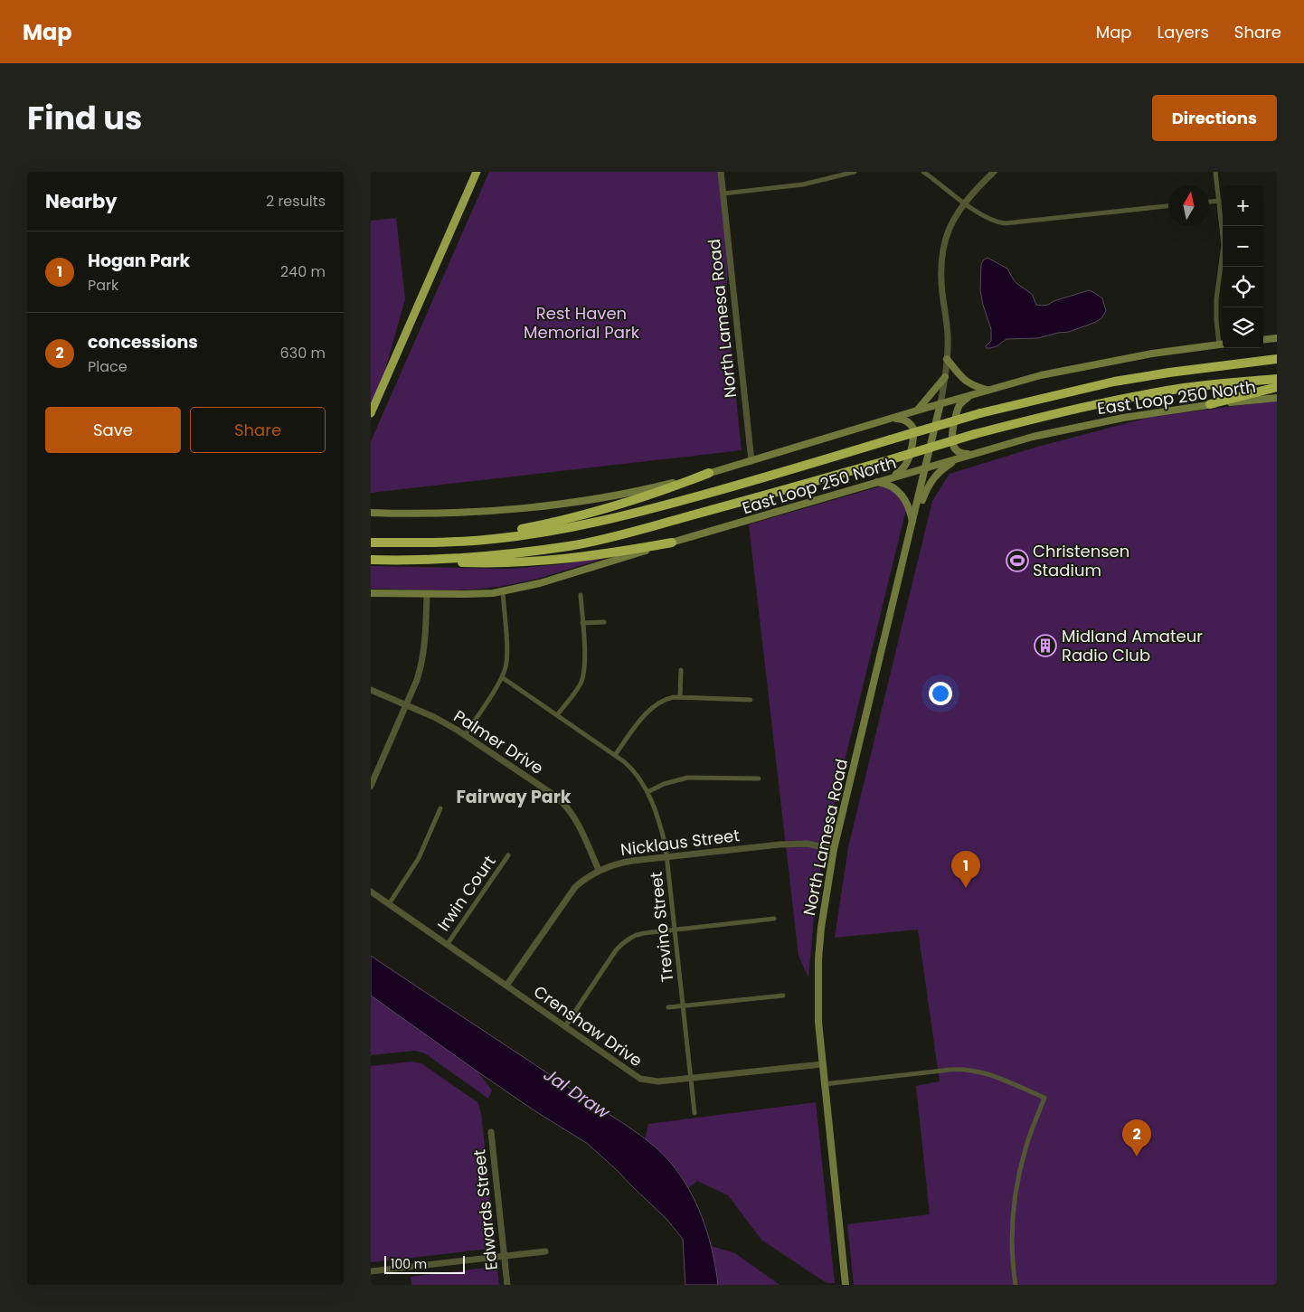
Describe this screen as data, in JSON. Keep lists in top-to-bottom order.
{
  "streets": {
    "main road": ["North Lamesa Road", "East Loop 250 North"],
    "street": [
      "Palmer Drive",
      "Nicklaus Street",
      "Irwin Court",
      "Trevino Street",
      "Crenshaw Drive",
      "Edwards Street"
    ]
  },
  "crossings": [
    ["North Lamesa Road", "East Loop 250 North"],
    ["North Lamesa Road", "Nicklaus Street"],
    ["North Lamesa Road", "Crenshaw Drive"],
    ["Palmer Drive", "Nicklaus Street"],
    ["Nicklaus Street", "Trevino Street"],
    ["Nicklaus Street", "Crenshaw Drive"],
    ["Irwin Court", "Crenshaw Drive"],
    ["Trevino Street", "Crenshaw Drive"]
  ],
  "districts": ["Fairway Park"],
  "water": ["Jal Draw"],
  "parks": ["Rest Haven Memorial Park"],
  "places": {
    "sports": ["Christensen Stadium"],
    "building": ["Midland Amateur Radio Club"]
  },
  "scale_bar": "100 m",
  "north": "top",
  "page": {
    "header": "Map",
    "nav": ["Map", "Layers", "Share"],
    "title": "Find us",
    "buttons": [
      "Directions",
      ["Save", "Share"]
    ],
    "heading": ["Nearby", "2 results"],
    "map_buttons": ["+", "−"],
    "list": [
      {
        "mark": "1",
        "name": "Hogan Park",
        "note": "Park",
        "value": "240 m"
      },
      {
        "mark": "2",
        "name": "concessions",
        "note": "Place",
        "value": "630 m"
      }
    ],
    "pins": ["1", "2"],
    "scale": "100 m"
  }
}
